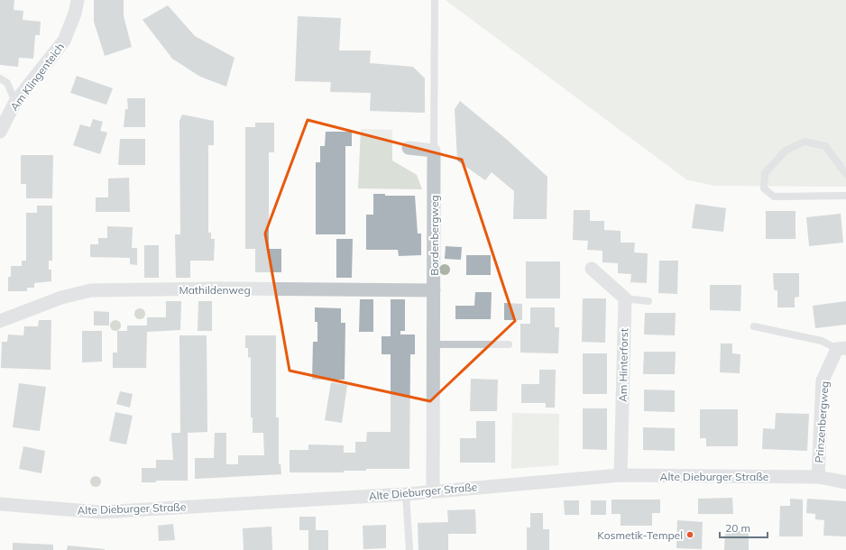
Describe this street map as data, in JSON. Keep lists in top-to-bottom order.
{
  "streets": {
    "street": [
      "Am Klingenteich",
      "Bordenbergweg",
      "Mathildenweg",
      "Am Hinterforst",
      "Prinzenbergweg",
      "Alte Dieburger Straße"
    ]
  },
  "crossings": [
    ["Bordenbergweg", "Mathildenweg"],
    ["Bordenbergweg", "Alte Dieburger Straße"],
    ["Am Hinterforst", "Alte Dieburger Straße"],
    ["Prinzenbergweg", "Alte Dieburger Straße"]
  ],
  "places": ["Kosmetik-Tempel"],
  "scale_bar": "20 m"
}
